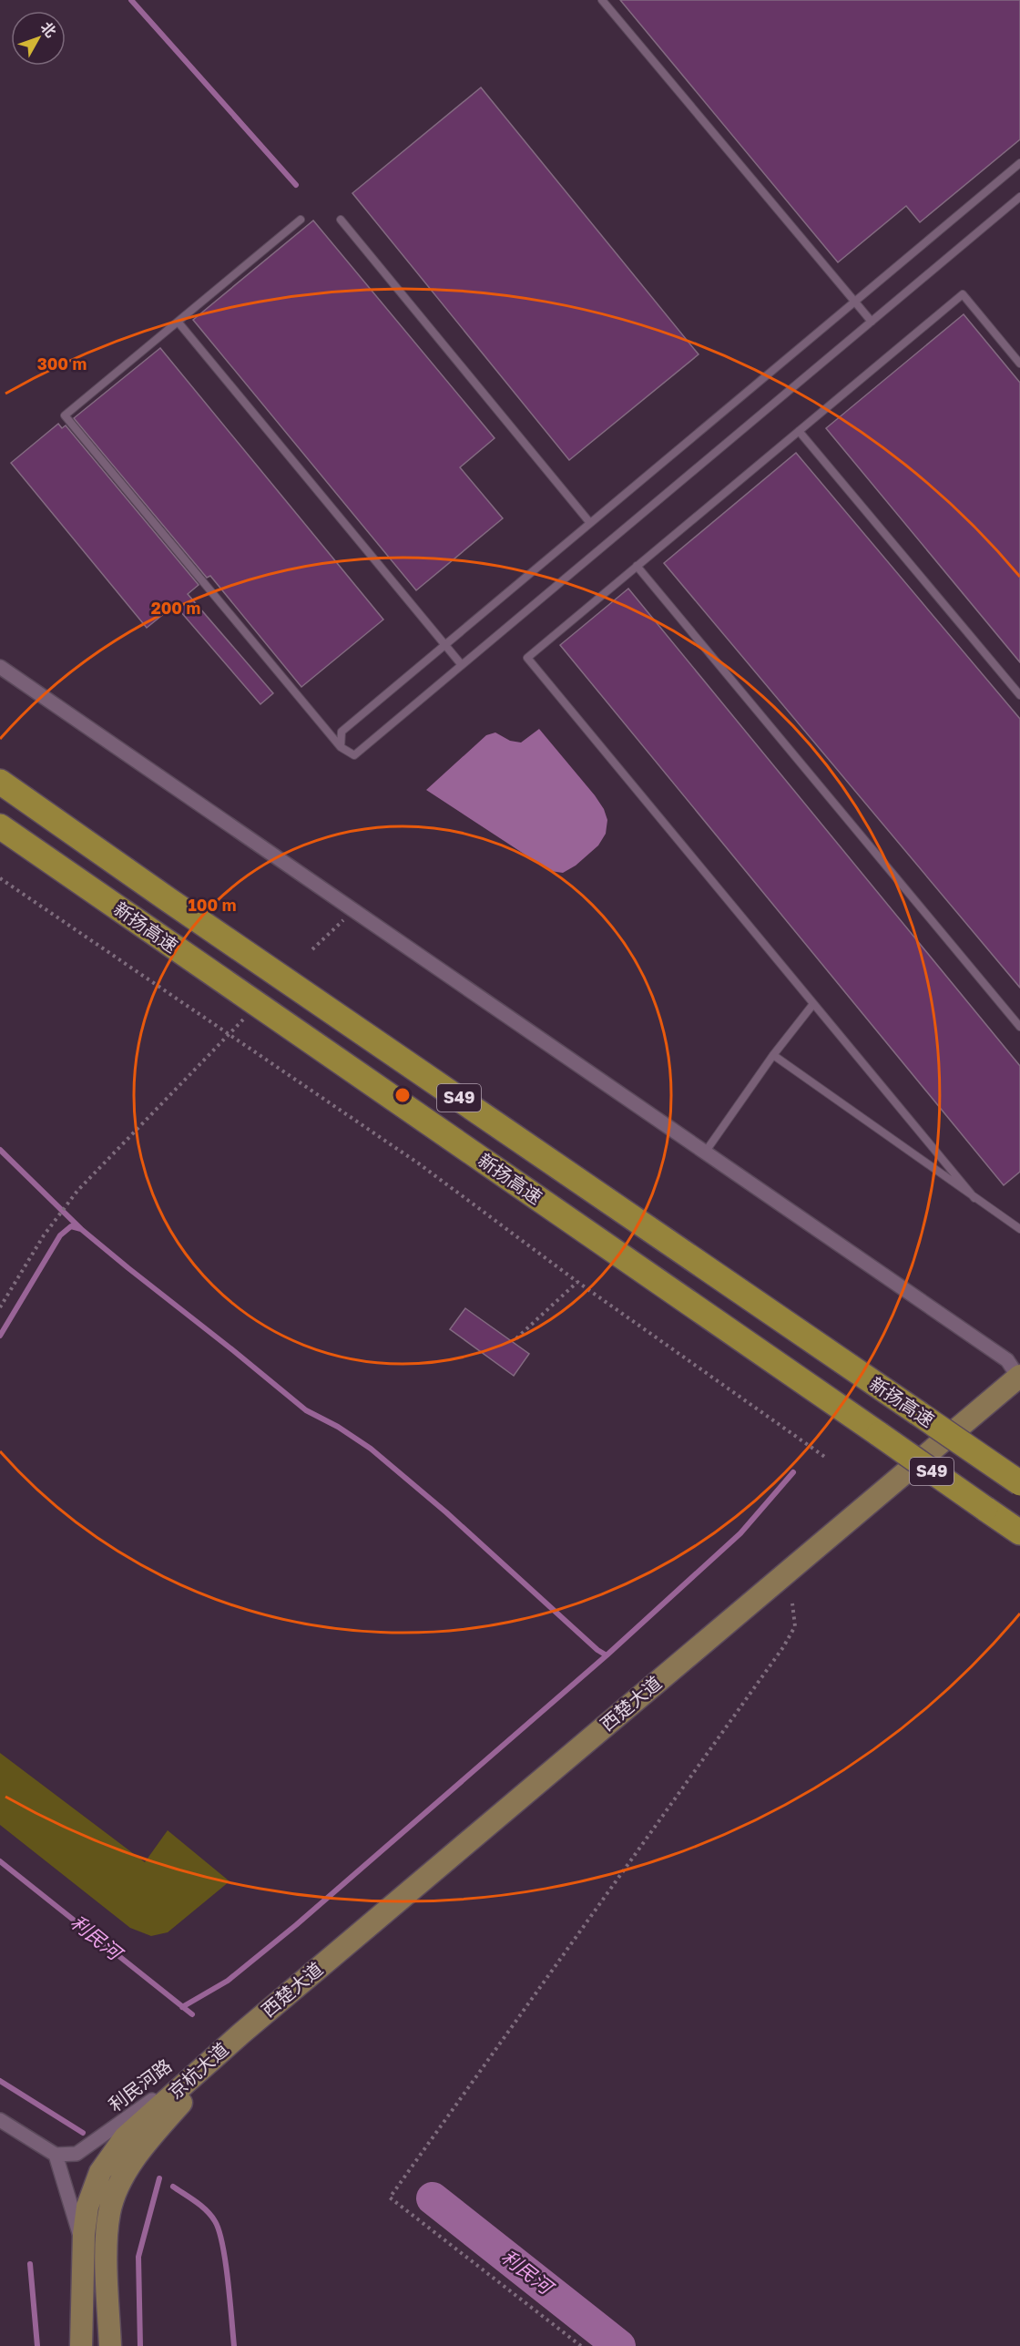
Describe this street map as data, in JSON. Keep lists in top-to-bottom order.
{
  "streets": {
    "highway": ["新扬高速", "S49"],
    "main road": ["西楚大道", "京杭大道"],
    "street": ["利民河路"]
  },
  "crossings": [
    ["西楚大道", "京杭大道"],
    ["西楚大道", "利民河路"],
    ["京杭大道", "利民河路"]
  ],
  "water": ["利民河"],
  "north": "top right",
  "rings": ["300 m", "200 m", "100 m"]
}
